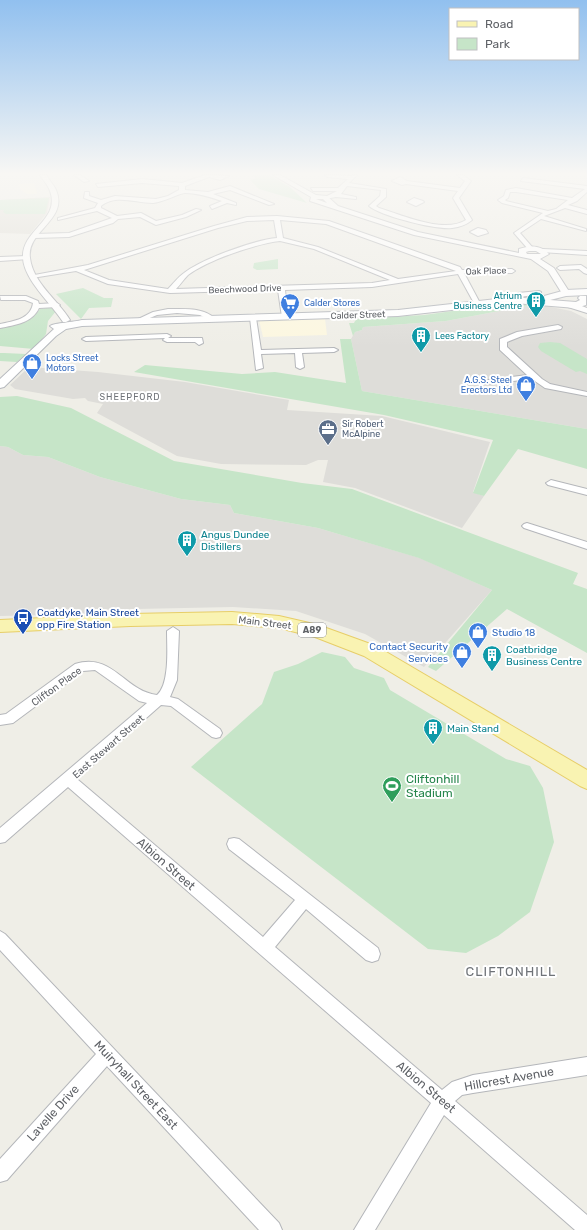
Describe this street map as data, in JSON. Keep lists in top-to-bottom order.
{
  "streets": {
    "main road": ["Calder Street", "Main Street", "A89"],
    "street": [
      "Oak Place",
      "Beechwood Drive",
      "Clifton Place",
      "East Stewart Street",
      "Albion Street",
      "Hillcrest Avenue",
      "Muiryhall Street East",
      "Lavelle Drive"
    ]
  },
  "crossings": [
    ["Oak Place", "Beechwood Drive"],
    ["Clifton Place", "East Stewart Street"],
    ["East Stewart Street", "Albion Street"],
    ["Albion Street", "Hillcrest Avenue"],
    ["Muiryhall Street East", "Lavelle Drive"]
  ],
  "districts": ["SHEEPFORD", "CLIFTONHILL"],
  "places": {
    "building": [
      "Atrium Business Centre",
      "Lees Factory",
      "Angus Dundee Distillers",
      "Coatbridge Business Centre",
      "Main Stand"
    ],
    "supermarket": ["Calder Stores"],
    "shop": [
      "Locks Street Motors",
      "A.G.S. Steel Erectors Ltd",
      "Studio 18",
      "Contact Security Services"
    ],
    "office": ["Sir Robert McAlpine"],
    "bus stop": ["Coatdyke, Main Street opp Fire Station"],
    "sports": ["Cliftonhill Stadium"]
  },
  "legend": ["Road", "Park"]
}
